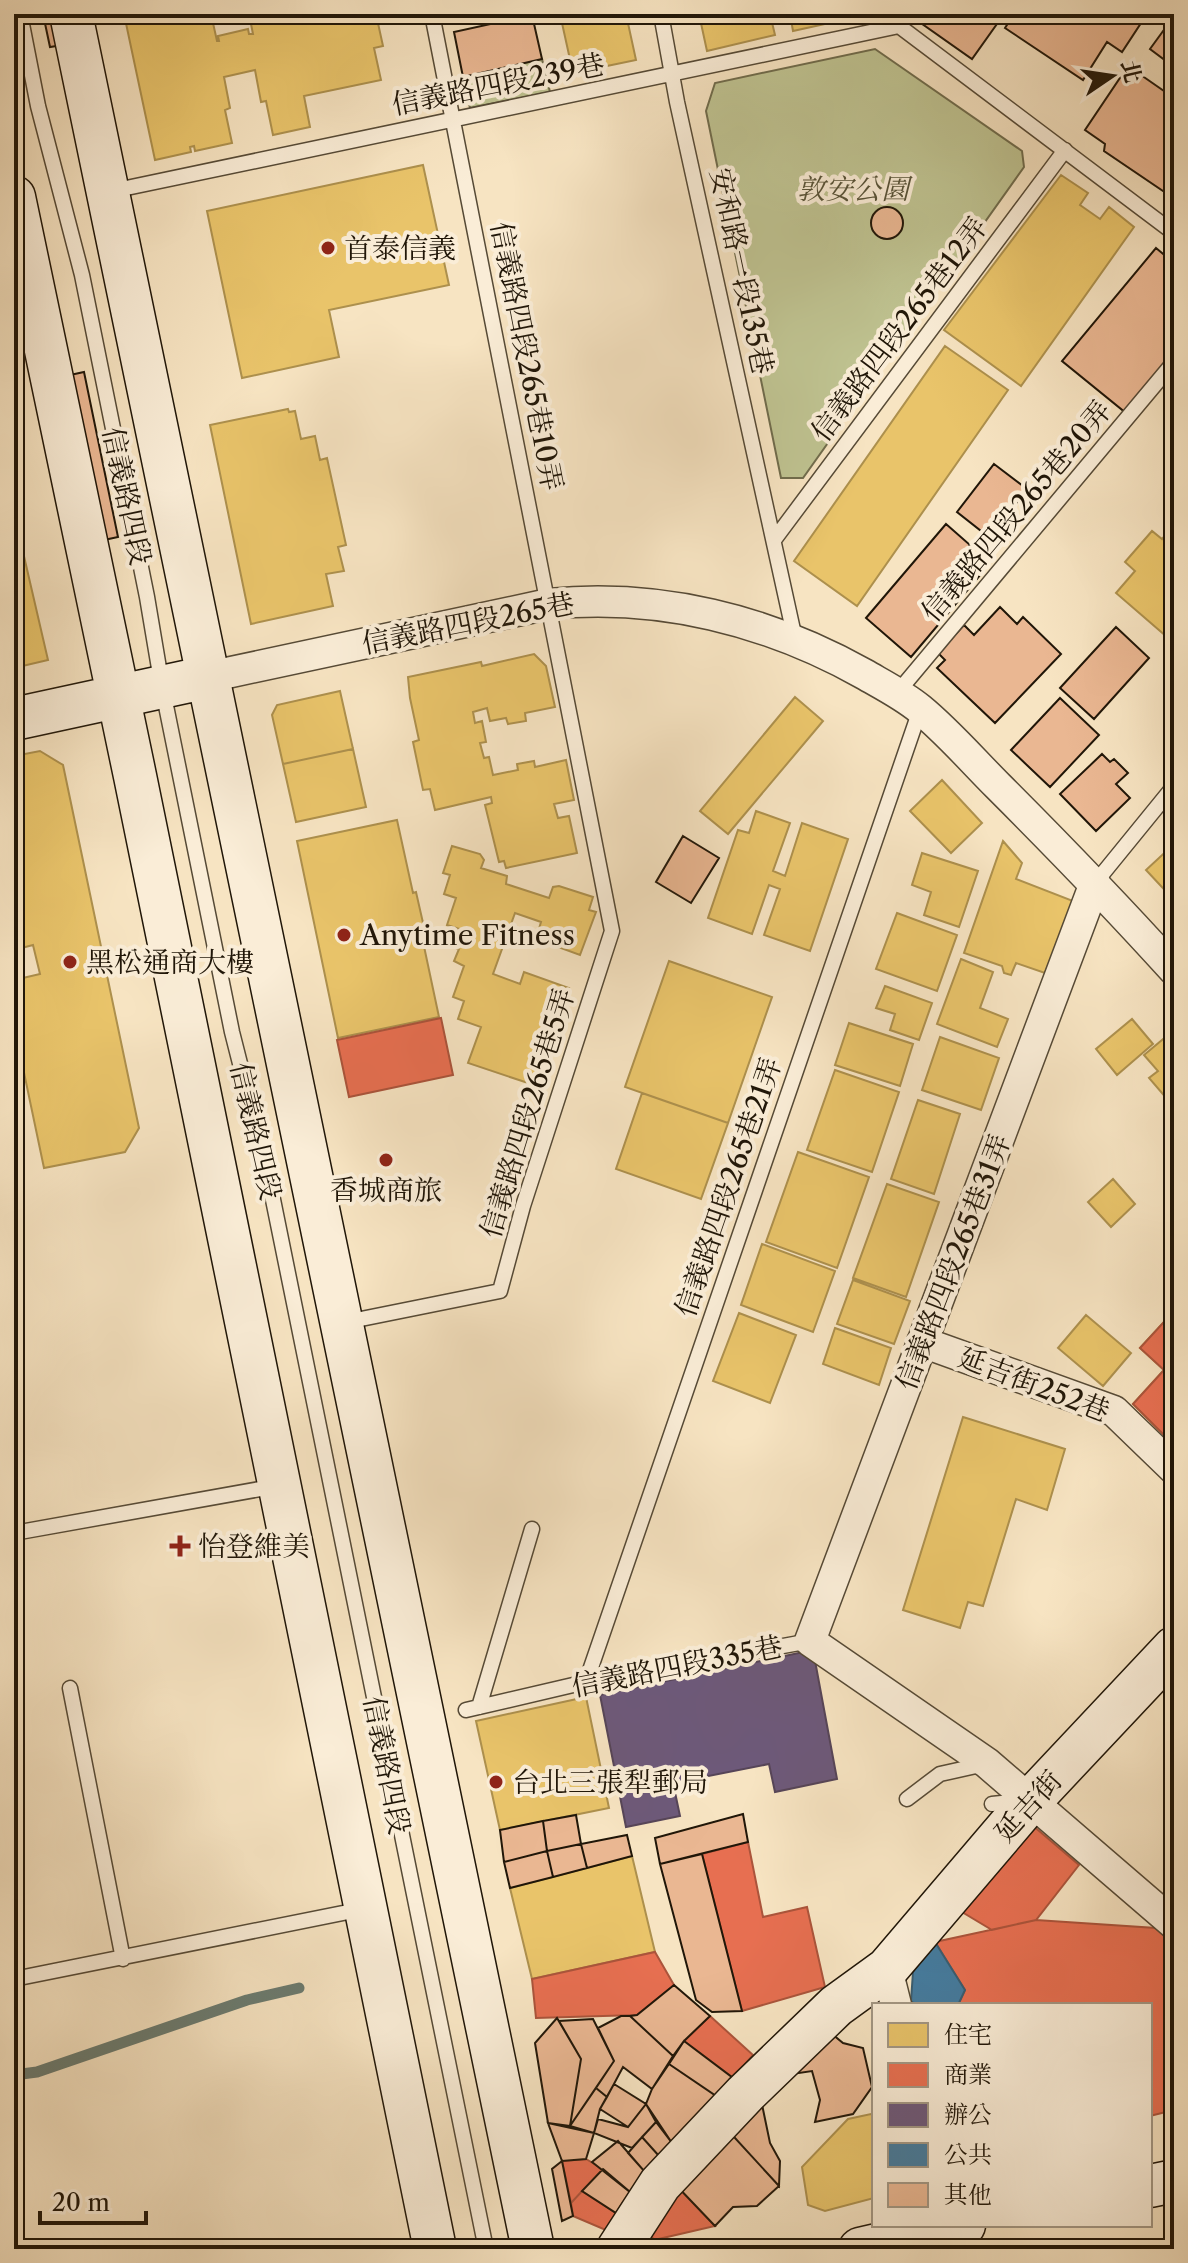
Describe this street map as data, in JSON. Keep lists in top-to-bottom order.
{
  "streets": {
    "main road": ["信義路四段", "延吉街"],
    "street": [
      "信義路四段265巷",
      "信義路四段265巷31弄",
      "延吉街252巷",
      "信義路四段335巷"
    ],
    "lane": [
      "信義路四段239巷",
      "安和路一段135巷",
      "信義路四段265巷12弄",
      "信義路四段265巷10弄",
      "信義路四段265巷20弄",
      "信義路四段265巷5弄",
      "信義路四段265巷21弄"
    ]
  },
  "crossings": [
    ["信義路四段239巷", "安和路一段135巷"],
    ["信義路四段239巷", "信義路四段265巷10弄"],
    ["信義路四段239巷", "信義路四段"],
    ["安和路一段135巷", "信義路四段265巷12弄"],
    ["安和路一段135巷", "信義路四段265巷"],
    ["信義路四段265巷10弄", "信義路四段265巷"],
    ["信義路四段265巷10弄", "信義路四段265巷5弄"],
    ["信義路四段", "信義路四段265巷"],
    ["信義路四段", "信義路四段265巷5弄"],
    ["信義路四段265巷20弄", "信義路四段265巷"],
    ["信義路四段265巷20弄", "信義路四段265巷21弄"],
    ["信義路四段265巷", "信義路四段265巷5弄"],
    ["信義路四段265巷", "信義路四段265巷21弄"],
    ["信義路四段265巷", "信義路四段265巷31弄"],
    ["信義路四段265巷21弄", "信義路四段335巷"],
    ["信義路四段265巷31弄", "延吉街252巷"],
    ["信義路四段265巷31弄", "信義路四段335巷"],
    ["信義路四段335巷", "延吉街"]
  ],
  "parks": ["敦安公園"],
  "places": {
    "other": [
      "首泰信義",
      "Anytime Fitness",
      "黑松通商大樓",
      "香城商旅",
      "台北三張犁郵局"
    ],
    "health": ["怡登維美"]
  },
  "legend": [
    "住宅",
    "商業",
    "辦公",
    "公共",
    "其他"
  ],
  "scale_bar": "20 m",
  "north": "right"
}
